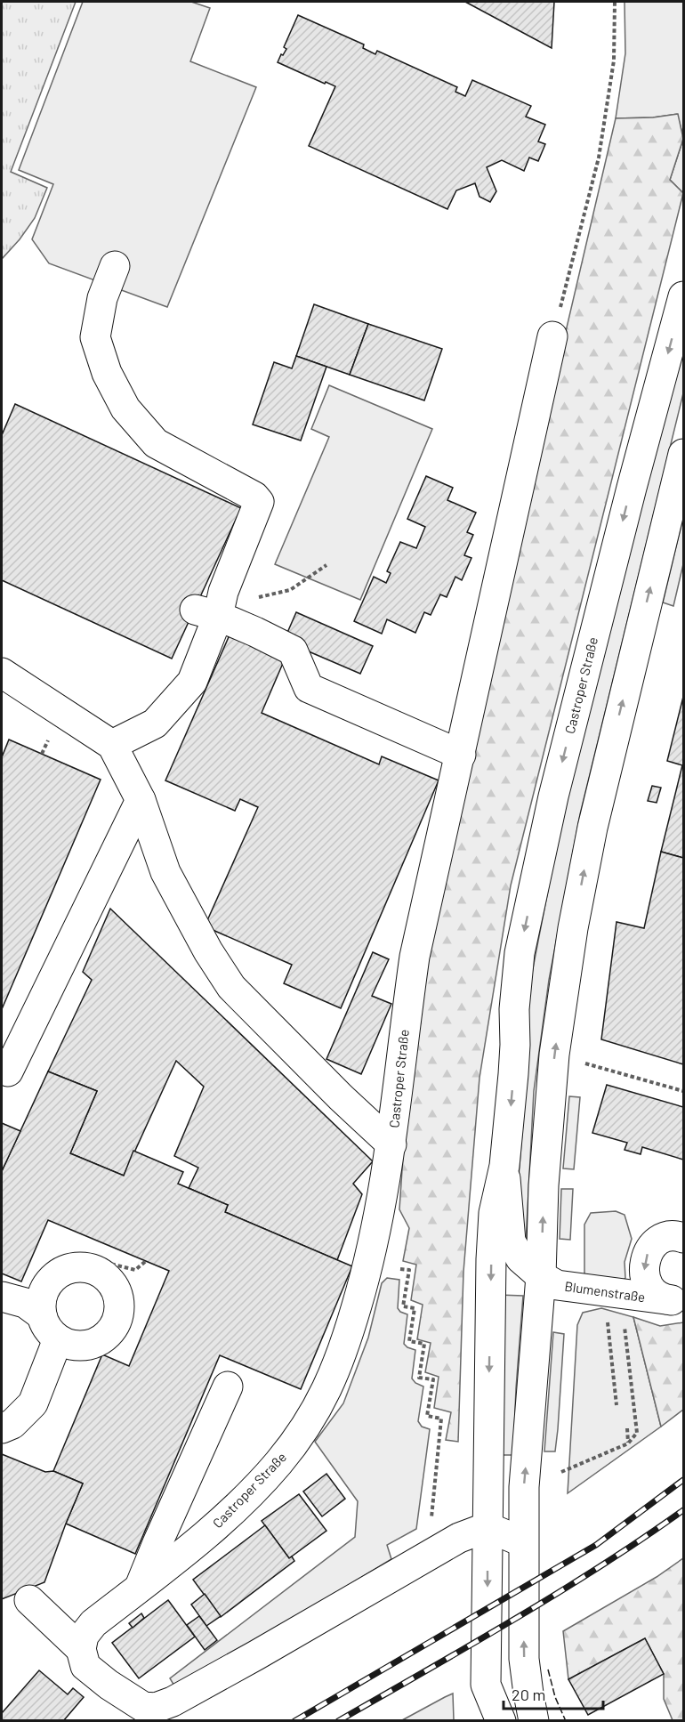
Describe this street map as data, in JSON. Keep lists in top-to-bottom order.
{
  "streets": {
    "main road": ["Castroper Straße", "Blumenstraße"]
  },
  "crossings": [
    ["Castroper Straße", "Blumenstraße"]
  ],
  "scale_bar": "20 m"
}
